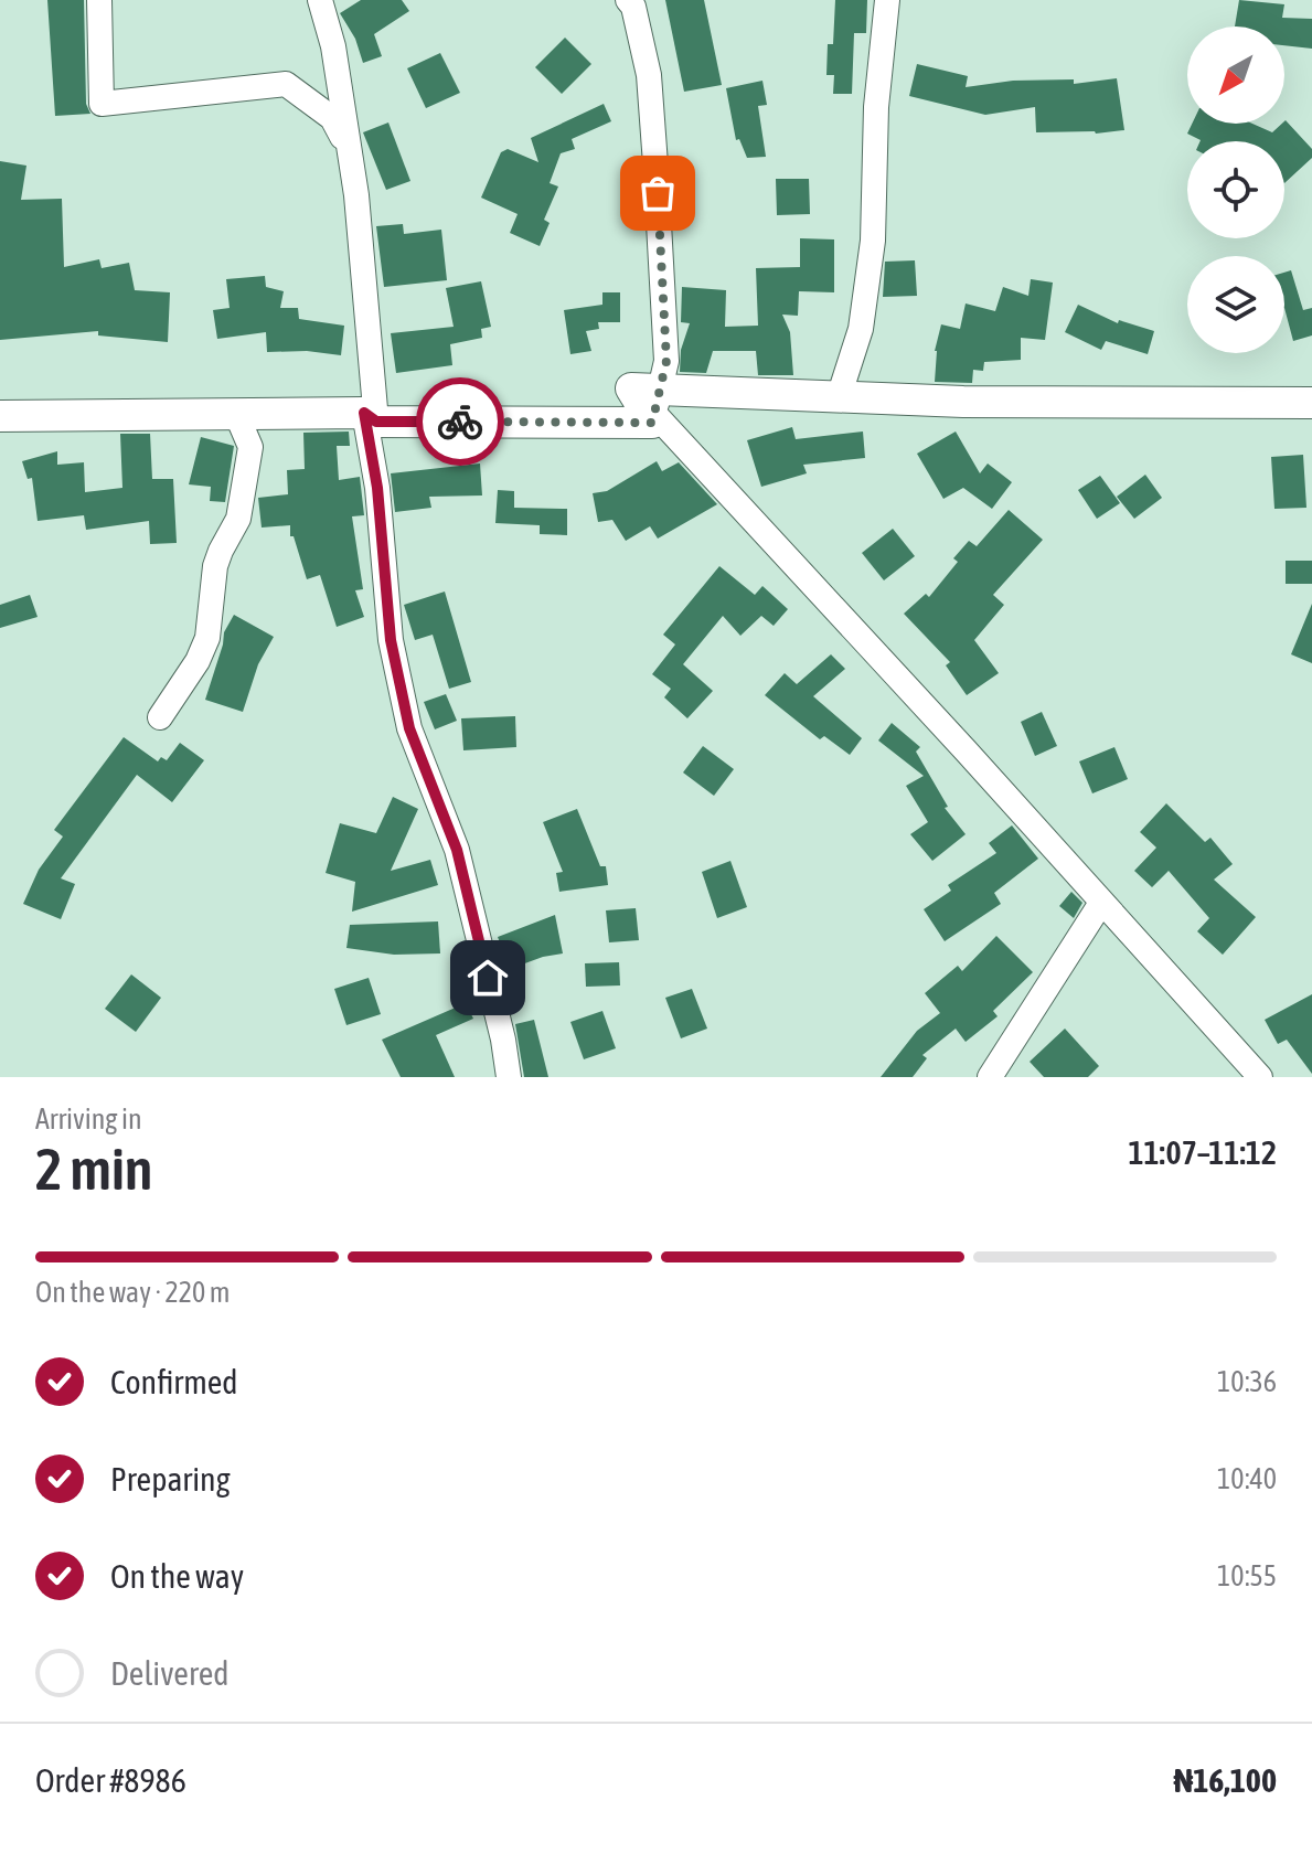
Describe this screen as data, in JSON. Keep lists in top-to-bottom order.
{
  "north": "bottom left",
  "page": {
    "heading": ["2 min", "Arriving in", "11:07–11:12"],
    "panel": ["Order #8986", "₦16,100"],
    "bar": "On the way · 220 m",
    "list": [
      ["Confirmed", "10:36"],
      ["Preparing", "10:40"],
      ["On the way", "10:55"],
      "Delivered"
    ]
  }
}
